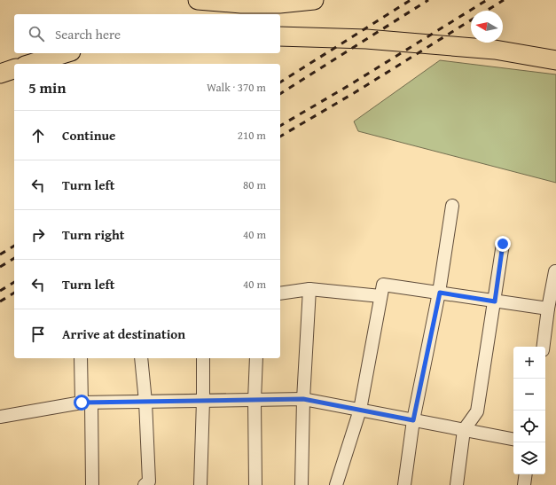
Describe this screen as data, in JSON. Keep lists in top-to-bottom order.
{
  "north": "left",
  "page": {
    "search": "Search here",
    "heading": ["5 min", "Walk · 370 m"],
    "list": [
      ["Continue", "210 m"],
      ["Turn left", "80 m"],
      ["Turn right", "40 m"],
      ["Turn left", "40 m"],
      "Arrive at destination"
    ],
    "map_buttons": ["+", "−"]
  }
}
